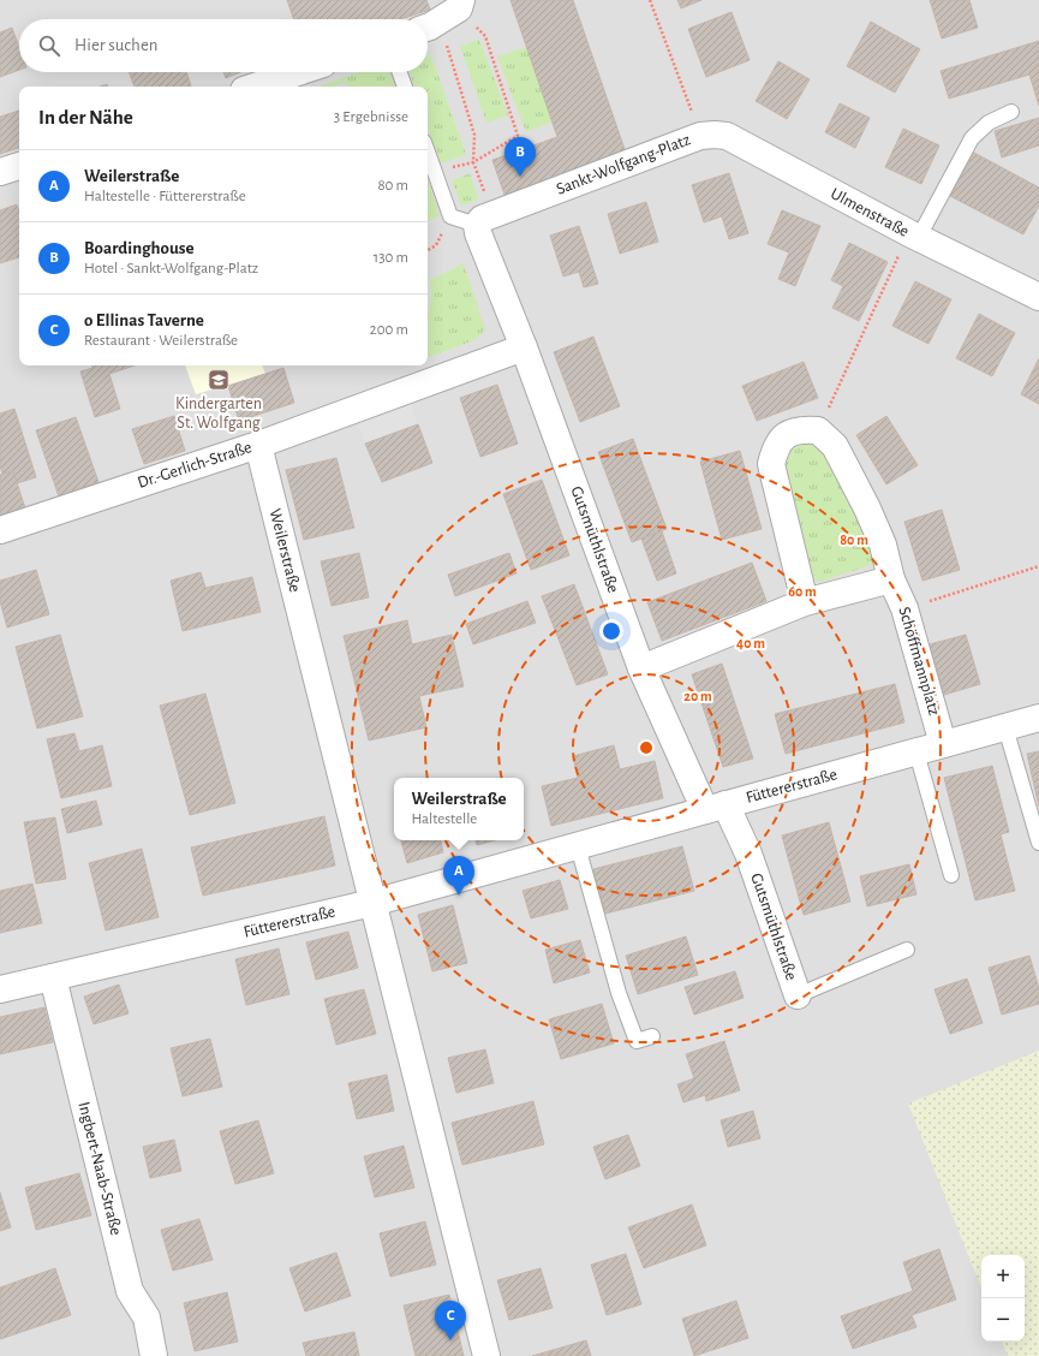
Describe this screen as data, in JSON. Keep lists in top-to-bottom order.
{
  "streets": {
    "street": [
      "Sankt-Wolfgang-Platz",
      "Ulmenstraße",
      "Dr.-Gerlich-Straße",
      "Gutsmüthlstraße",
      "Weilerstraße",
      "Schöffmannplatz",
      "Füttererstraße",
      "Ingbert-Naab-Straße"
    ]
  },
  "crossings": [
    ["Sankt-Wolfgang-Platz", "Ulmenstraße"],
    ["Dr.-Gerlich-Straße", "Gutsmüthlstraße"],
    ["Dr.-Gerlich-Straße", "Weilerstraße"],
    ["Gutsmüthlstraße", "Füttererstraße"],
    ["Weilerstraße", "Füttererstraße"],
    ["Schöffmannplatz", "Füttererstraße"],
    ["Füttererstraße", "Ingbert-Naab-Straße"]
  ],
  "places": {
    "school or university": ["Kindergarten St. Wolfgang"]
  },
  "page": {
    "search": "Hier suchen",
    "heading": ["In der Nähe", "3 Ergebnisse"],
    "pins": ["B", "A", "C"],
    "list": [
      {
        "mark": "A",
        "name": "Weilerstraße",
        "note": "Haltestelle · Füttererstraße",
        "value": "80 m"
      },
      {
        "mark": "B",
        "name": "Boardinghouse",
        "note": "Hotel · Sankt-Wolfgang-Platz",
        "value": "130 m"
      },
      {
        "mark": "C",
        "name": "o Ellinas Taverne",
        "note": "Restaurant · Weilerstraße",
        "value": "200 m"
      }
    ],
    "popup": ["Weilerstraße", "Haltestelle"],
    "map_buttons": ["+", "−"]
  },
  "rings": [
    "80 m",
    "60 m",
    "40 m",
    "20 m"
  ]
}
